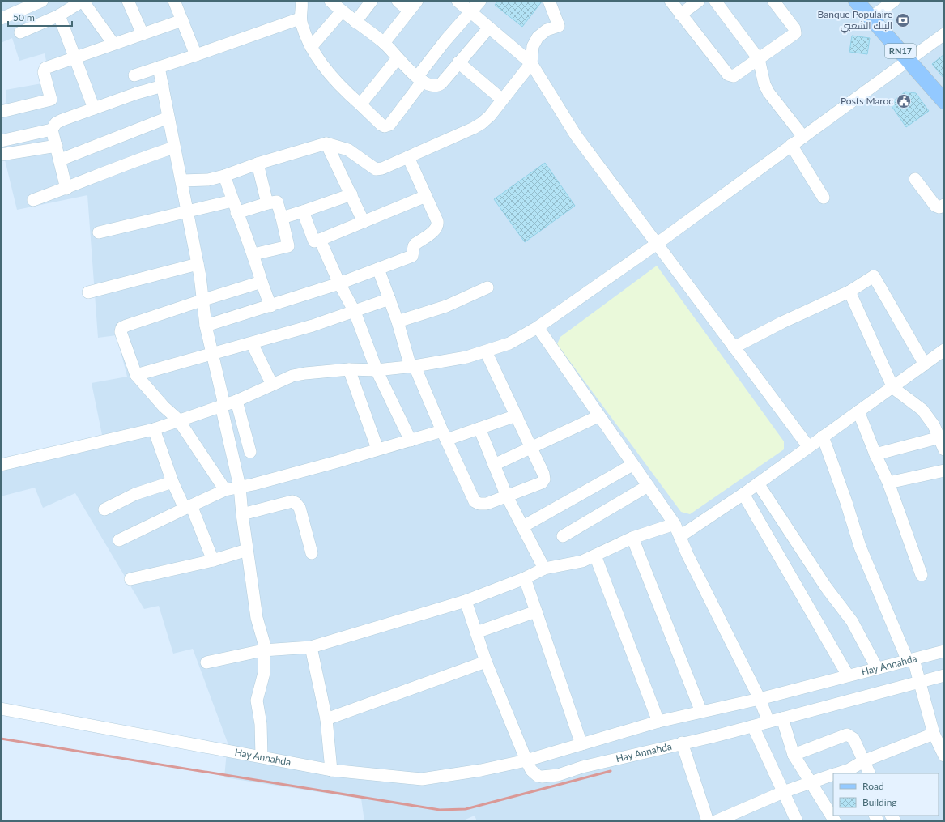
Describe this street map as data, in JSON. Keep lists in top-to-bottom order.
{
  "streets": {
    "main road": ["RN17"],
    "street": ["Hay Annahda"]
  },
  "places": {
    "bank": ["Banque Populaire البنك الشعبي"],
    "public building": ["Posts Maroc"]
  },
  "legend": ["Road", "Building"],
  "scale_bar": "50 m"
}
